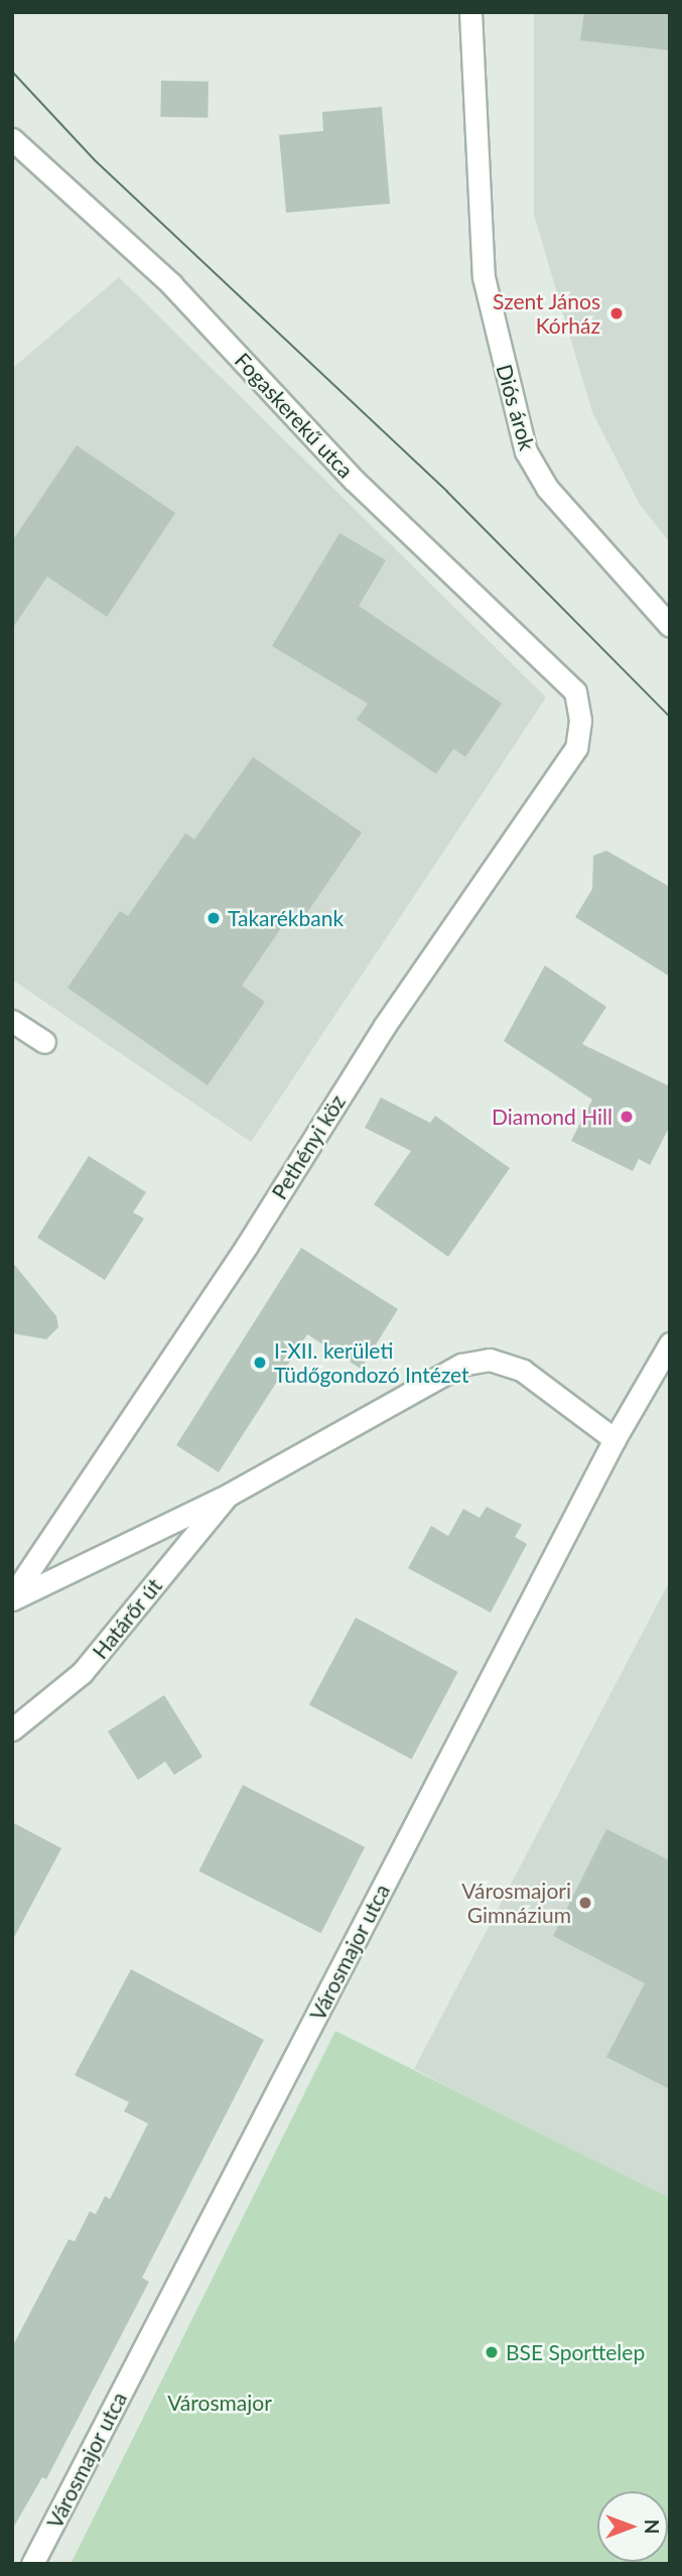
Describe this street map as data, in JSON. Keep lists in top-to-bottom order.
{
  "streets": {
    "street": [
      "Diós árok",
      "Fogaskerekű utca",
      "Pethényi köz",
      "Határőr út",
      "Városmajor utca"
    ]
  },
  "crossings": [
    ["Fogaskerekű utca", "Pethényi köz"],
    ["Pethényi köz", "Határőr út"],
    ["Határőr út", "Városmajor utca"]
  ],
  "parks": ["Városmajor"],
  "places": [
    "Szent János Kórház",
    "Takarékbank",
    "Diamond Hill",
    "I-XII. kerületi Tüdőgondozó Intézet",
    "Városmajori Gimnázium",
    "BSE Sporttelep"
  ],
  "north": "right"
}
